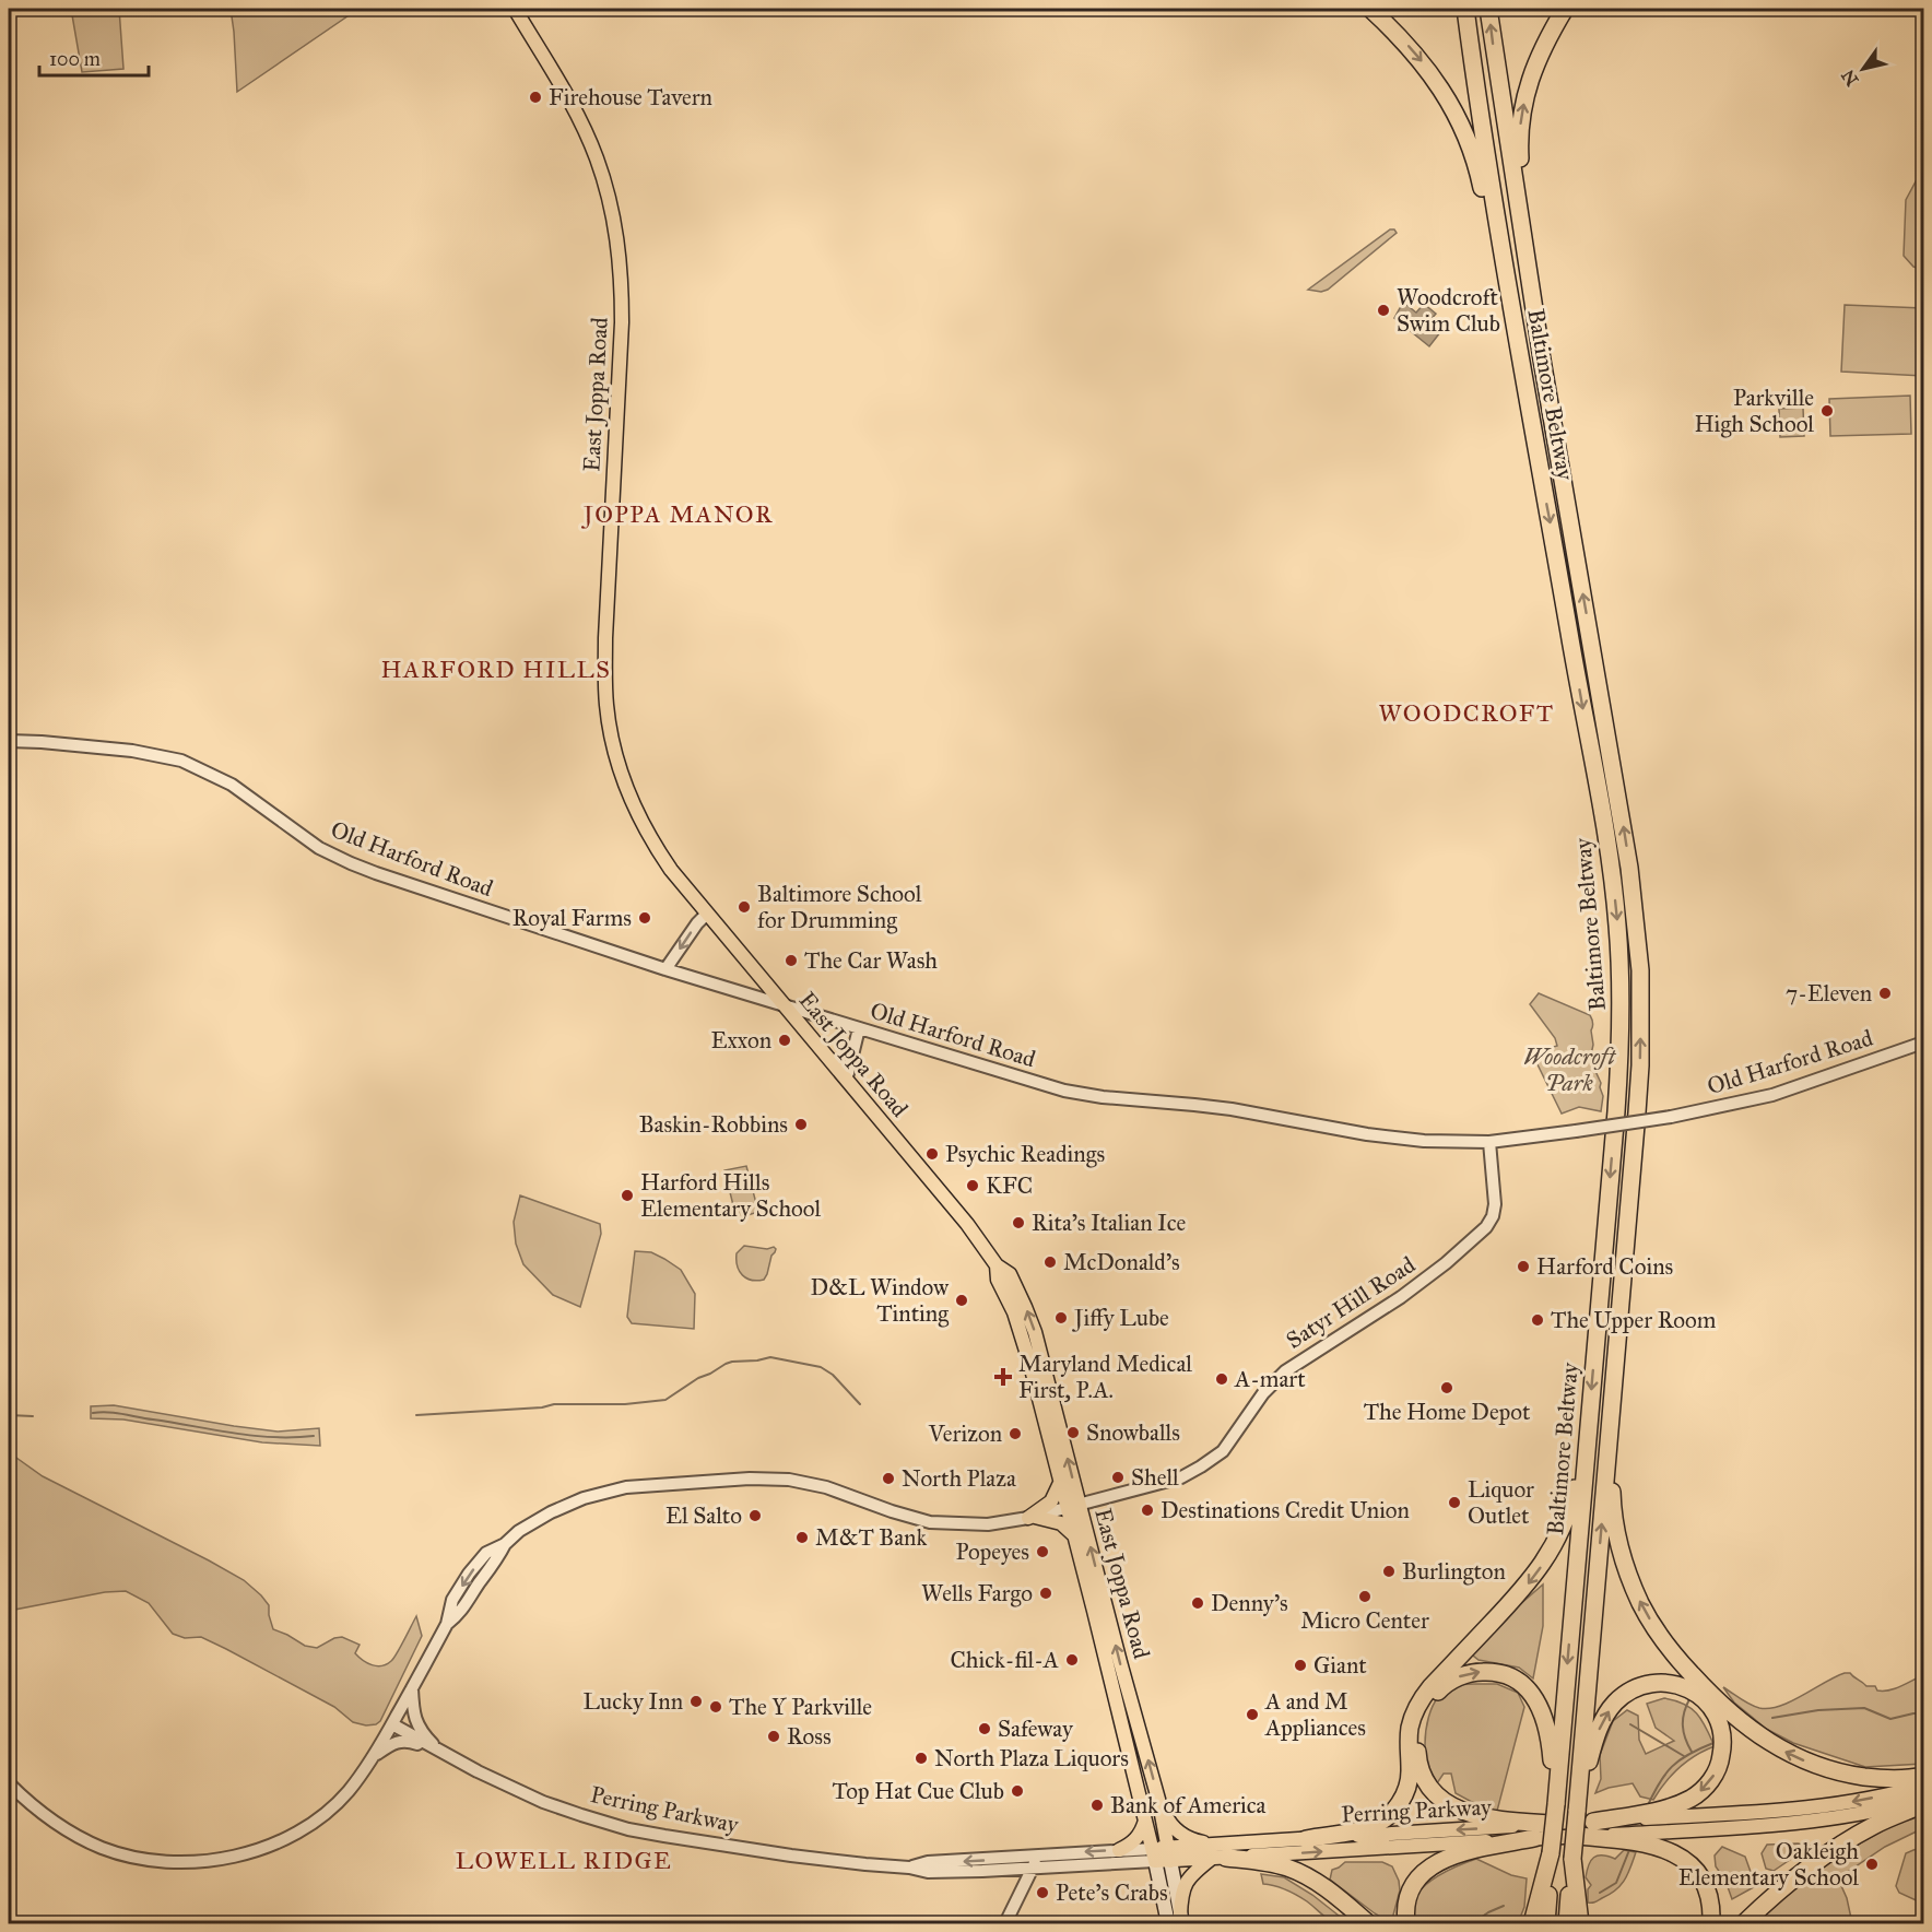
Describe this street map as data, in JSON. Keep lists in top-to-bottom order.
{
  "streets": {
    "highway": ["Baltimore Beltway"],
    "main road": ["East Joppa Road", "Perring Parkway"],
    "street": ["Old Harford Road", "Satyr Hill Road"]
  },
  "crossings": [
    ["East Joppa Road", "Old Harford Road"],
    ["East Joppa Road", "Satyr Hill Road"],
    ["East Joppa Road", "Perring Parkway"],
    ["Old Harford Road", "Satyr Hill Road"],
    ["Satyr Hill Road", "Perring Parkway"]
  ],
  "districts": [
    "JOPPA MANOR",
    "HARFORD HILLS",
    "WOODCROFT",
    "LOWELL RIDGE"
  ],
  "parks": ["Woodcroft Park"],
  "places": {
    "other": [
      "Firehouse Tavern",
      "Woodcroft Swim Club",
      "Parkville High School",
      "Baltimore School for Drumming",
      "Royal Farms",
      "The Car Wash",
      "7-Eleven",
      "Exxon",
      "Baskin-Robbins",
      "Psychic Readings",
      "KFC",
      "Harford Hills Elementary School",
      "Rita's Italian Ice",
      "McDonald's",
      "Harford Coins",
      "D&L Window Tinting",
      "Jiffy Lube",
      "The Upper Room",
      "A-mart",
      "The Home Depot",
      "Snowballs",
      "Verizon",
      "Shell",
      "North Plaza",
      "Liquor Outlet",
      "Destinations Credit Union",
      "El Salto",
      "M&T Bank",
      "Popeyes",
      "Burlington",
      "Wells Fargo",
      "Micro Center",
      "Denny's",
      "Chick-fil-A",
      "Giant",
      "Lucky Inn",
      "The Y Parkville",
      "A and M Appliances",
      "Safeway",
      "Ross",
      "North Plaza Liquors",
      "Top Hat Cue Club",
      "Bank of America",
      "Oakleigh Elementary School",
      "Pete's Crabs"
    ],
    "health": ["Maryland Medical First, P.A."]
  },
  "scale_bar": "100 m",
  "north": "bottom left"
}
